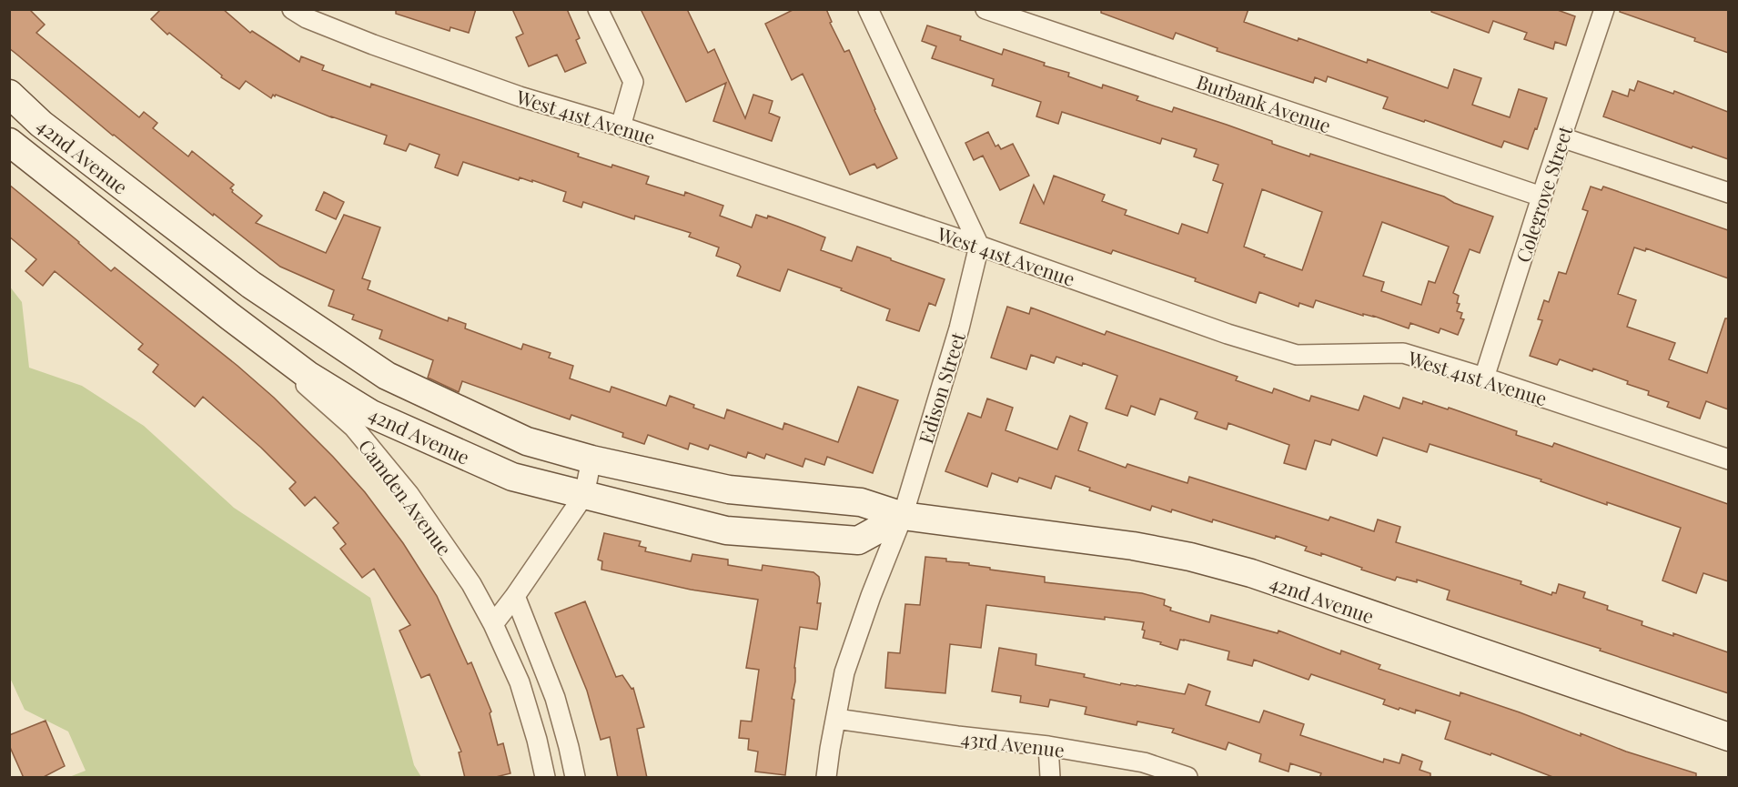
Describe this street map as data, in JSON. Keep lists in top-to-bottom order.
{
  "streets": {
    "street": [
      "Burbank Avenue",
      "West 41st Avenue",
      "42nd Avenue",
      "Colegrove Street",
      "Edison Street",
      "Camden Avenue",
      "43rd Avenue"
    ]
  },
  "crossings": [
    ["Burbank Avenue", "Colegrove Street"],
    ["West 41st Avenue", "Colegrove Street"],
    ["West 41st Avenue", "Edison Street"],
    ["42nd Avenue", "Edison Street"],
    ["42nd Avenue", "Camden Avenue"],
    ["Edison Street", "43rd Avenue"]
  ]
}
